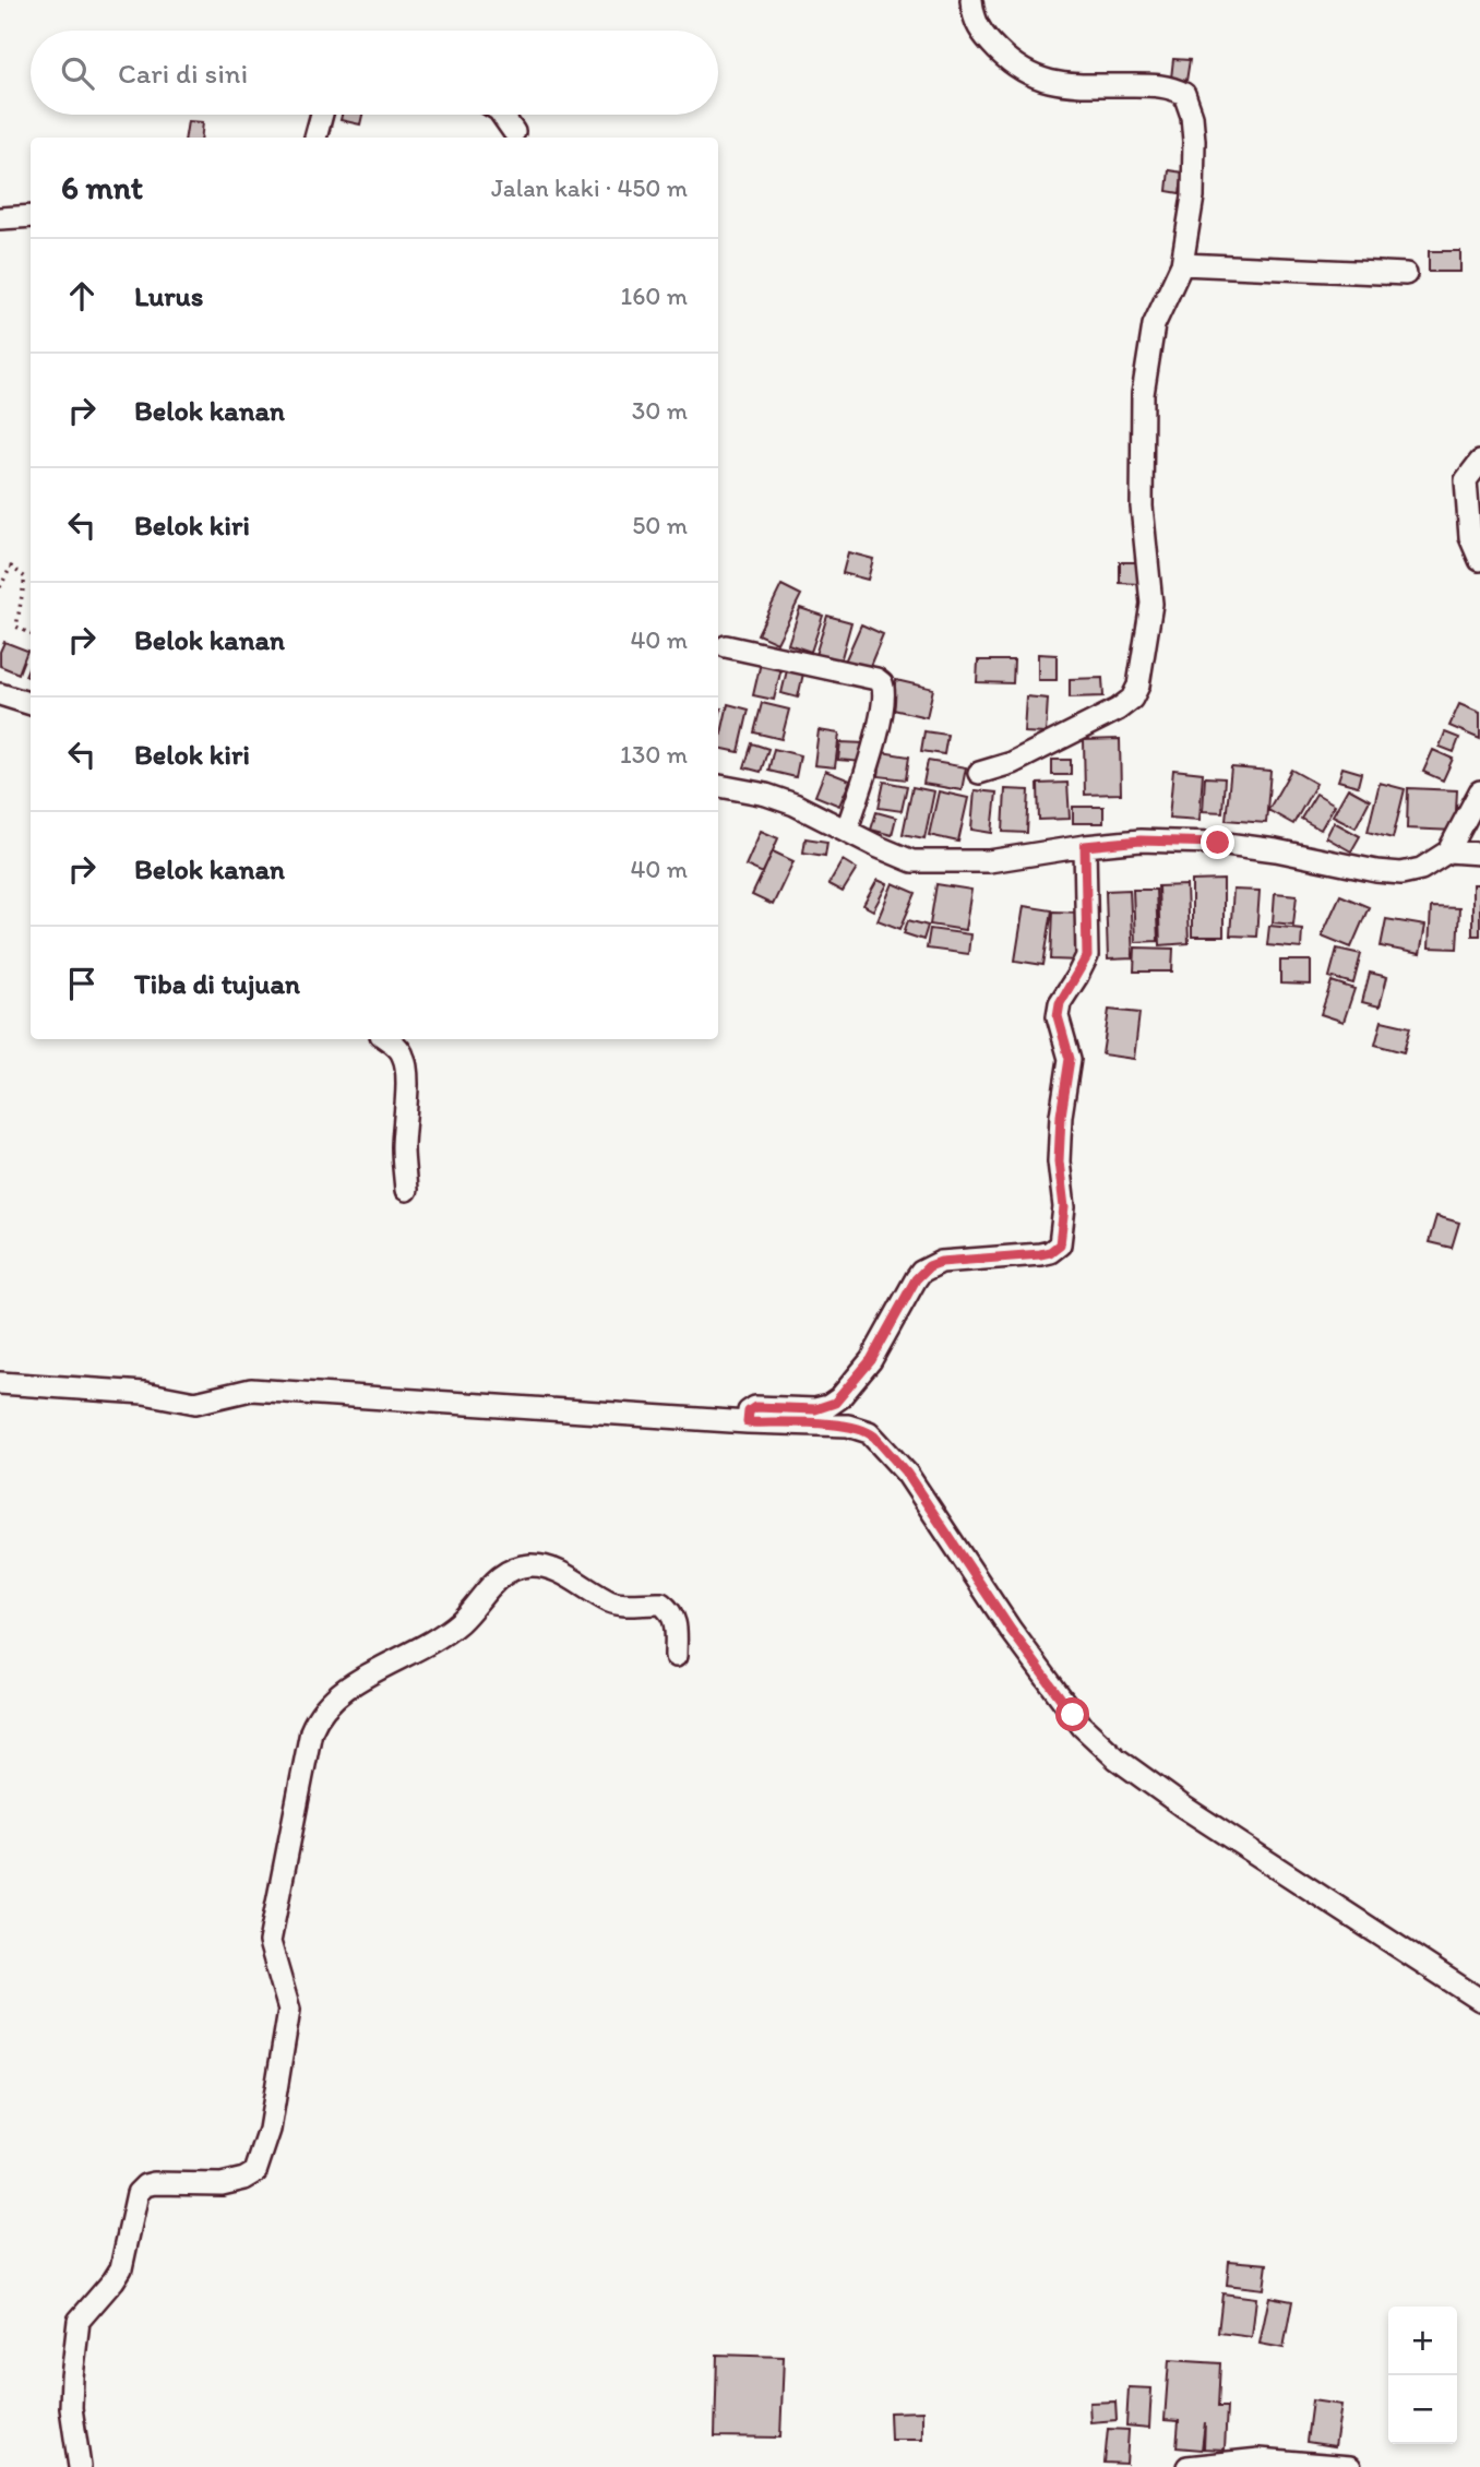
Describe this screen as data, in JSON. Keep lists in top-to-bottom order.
{
  "page": {
    "search": "Cari di sini",
    "heading": ["6 mnt", "Jalan kaki · 450 m"],
    "list": [
      ["Lurus", "160 m"],
      ["Belok kanan", "30 m"],
      ["Belok kiri", "50 m"],
      ["Belok kanan", "40 m"],
      ["Belok kiri", "130 m"],
      ["Belok kanan", "40 m"],
      "Tiba di tujuan"
    ],
    "map_buttons": ["+", "−"]
  }
}
